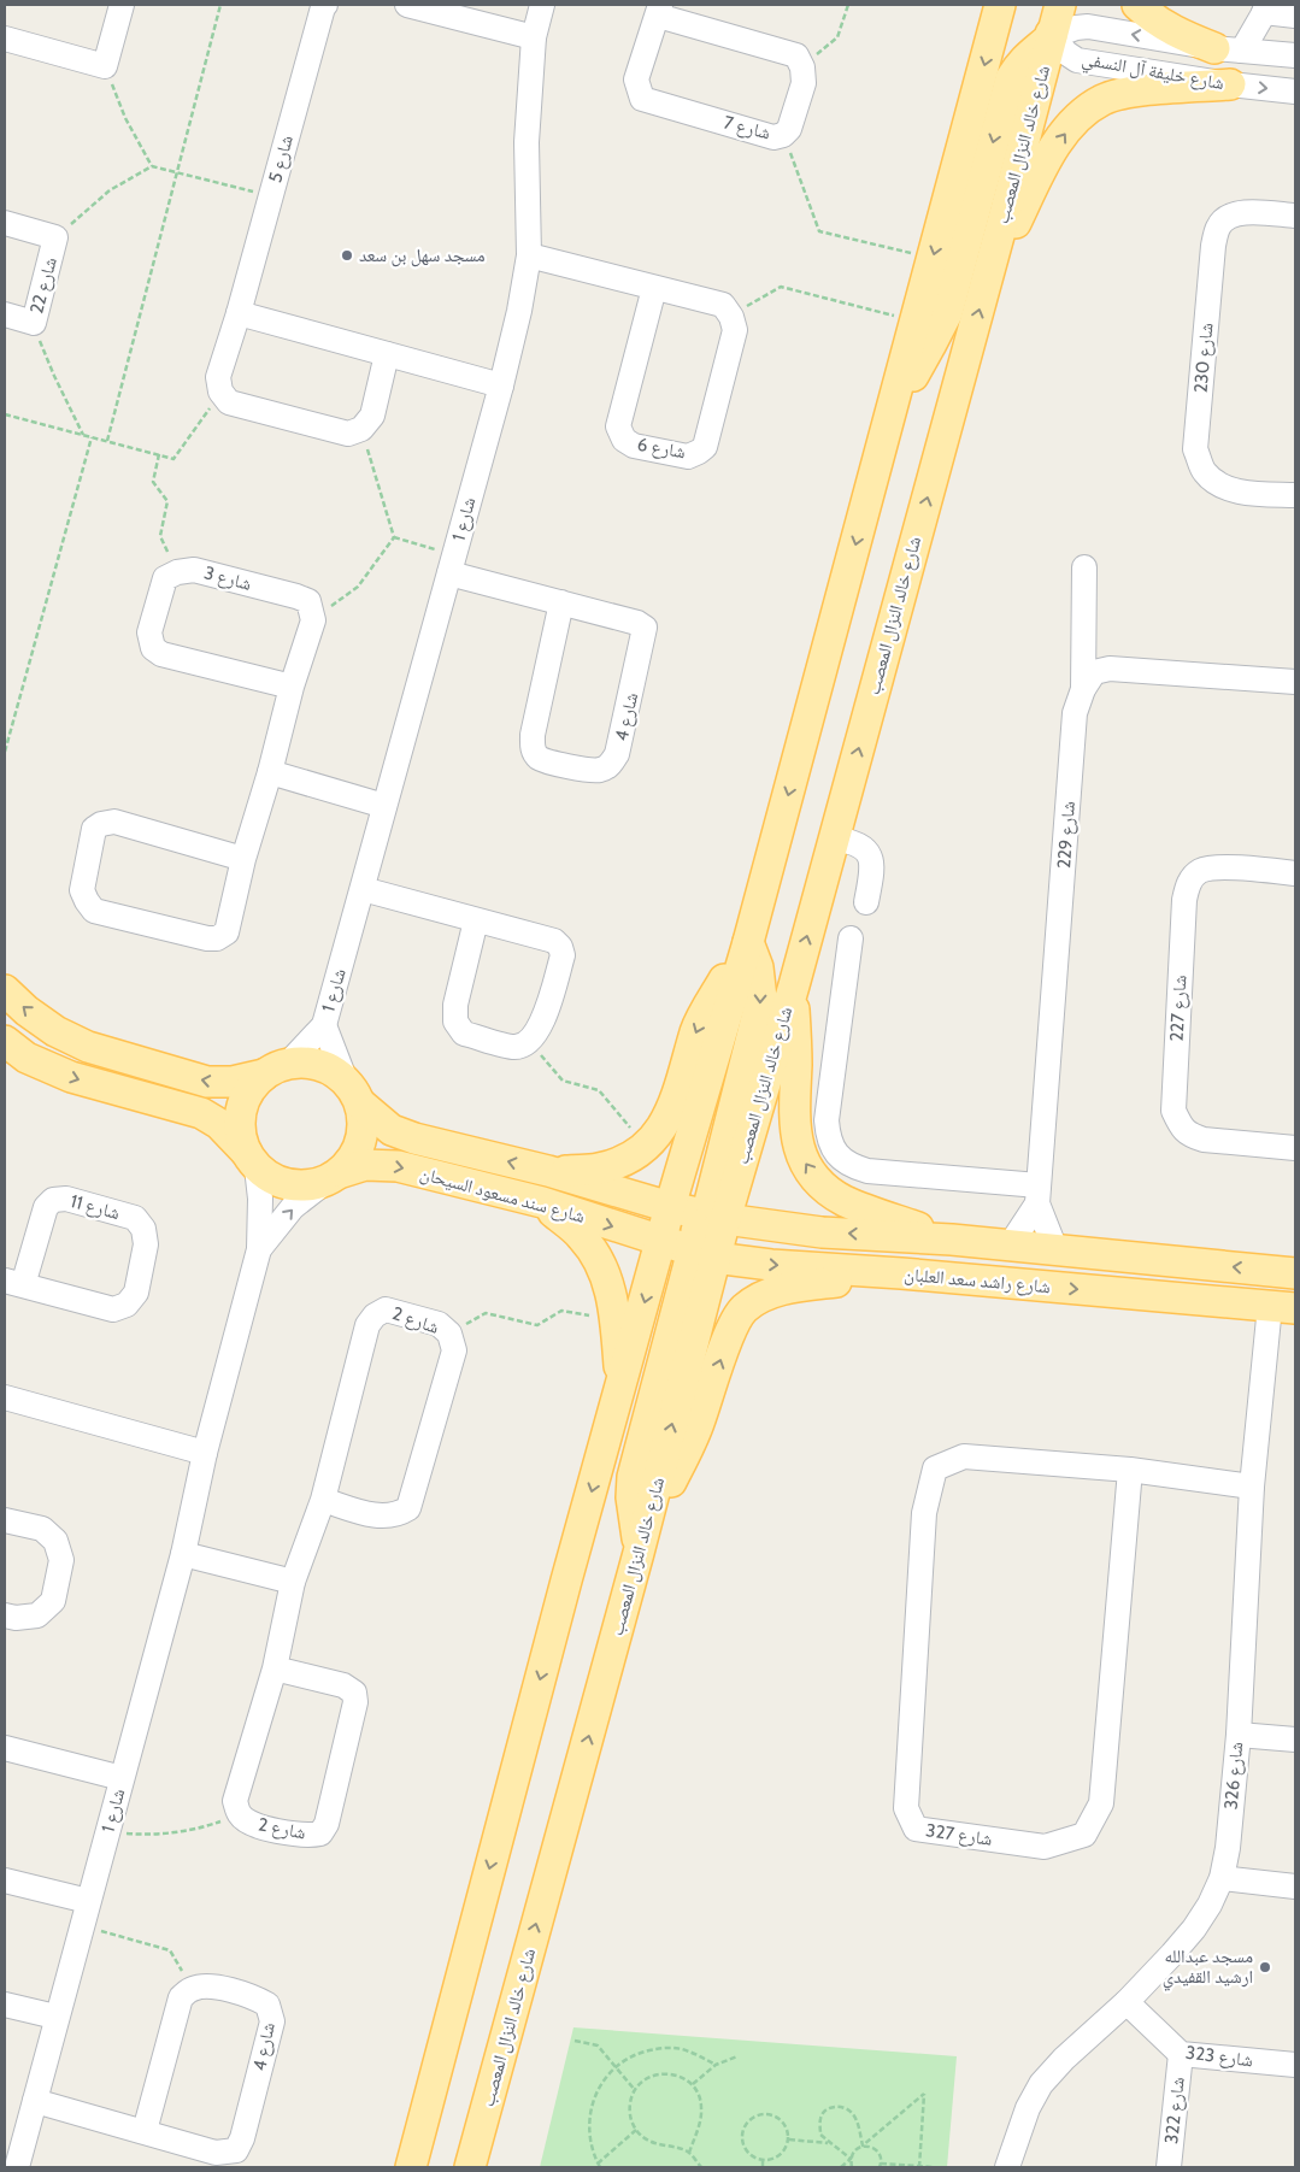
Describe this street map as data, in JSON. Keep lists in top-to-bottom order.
{
  "streets": {
    "main road": ["شارع خالد النزال المعصب", "شارع سند مسعود السيحان", "شارع راشد سعد العلبان"],
    "street": [
      "شارع خليفة آل النسفي",
      "شارع 7",
      "شارع 5",
      "شارع 22",
      "شارع 230",
      "شارع 6",
      "شارع 1",
      "شارع 3",
      "شارع 4",
      "شارع 229",
      "شارع 227",
      "شارع 11",
      "شارع 2",
      "شارع 326",
      "شارع 327",
      "شارع 323",
      "شارع 322"
    ]
  },
  "crossings": [
    ["شارع خليفة آل النسفي", "شارع خالد النزال المعصب"],
    ["شارع خالد النزال المعصب", "شارع راشد سعد العلبان"],
    ["شارع 1", "شارع 4"],
    ["شارع 1", "شارع سند مسعود السيحان"],
    ["شارع 229", "شارع راشد سعد العلبان"],
    ["شارع سند مسعود السيحان", "شارع راشد سعد العلبان"],
    ["شارع راشد سعد العلبان", "شارع 326"],
    ["شارع 326", "شارع 327"],
    ["شارع 326", "شارع 323"],
    ["شارع 323", "شارع 322"]
  ],
  "places": ["مسجد سهل بن سعد", "مسجد عبدالله ارشيد القفيدي"]
}
